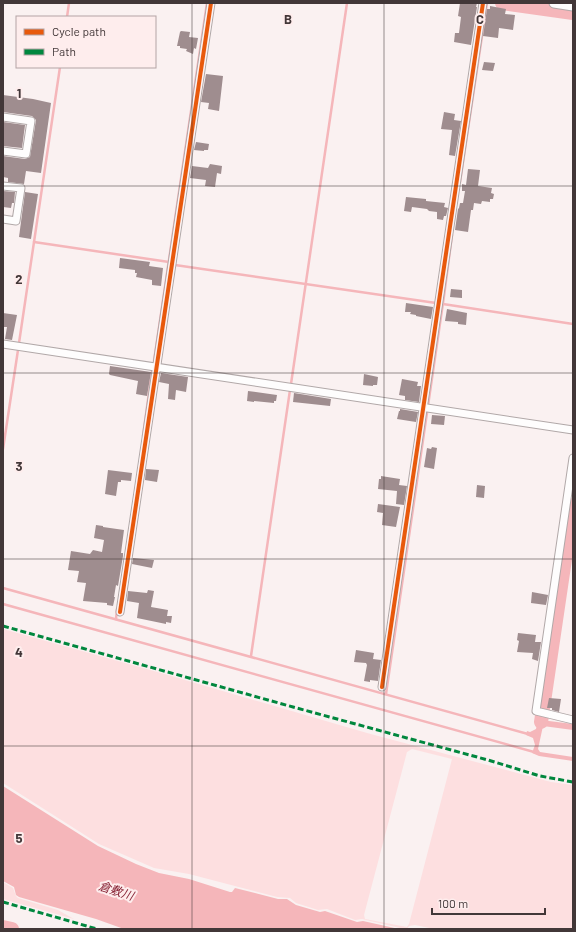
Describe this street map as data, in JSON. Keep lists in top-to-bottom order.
{
  "water": ["倉敷川"],
  "legend": ["Cycle path", "Path"],
  "scale_bar": "100 m",
  "grid": {
    "columns": ["B", "C"],
    "rows": [
      "1",
      "2",
      "3",
      "4",
      "5"
    ]
  }
}
